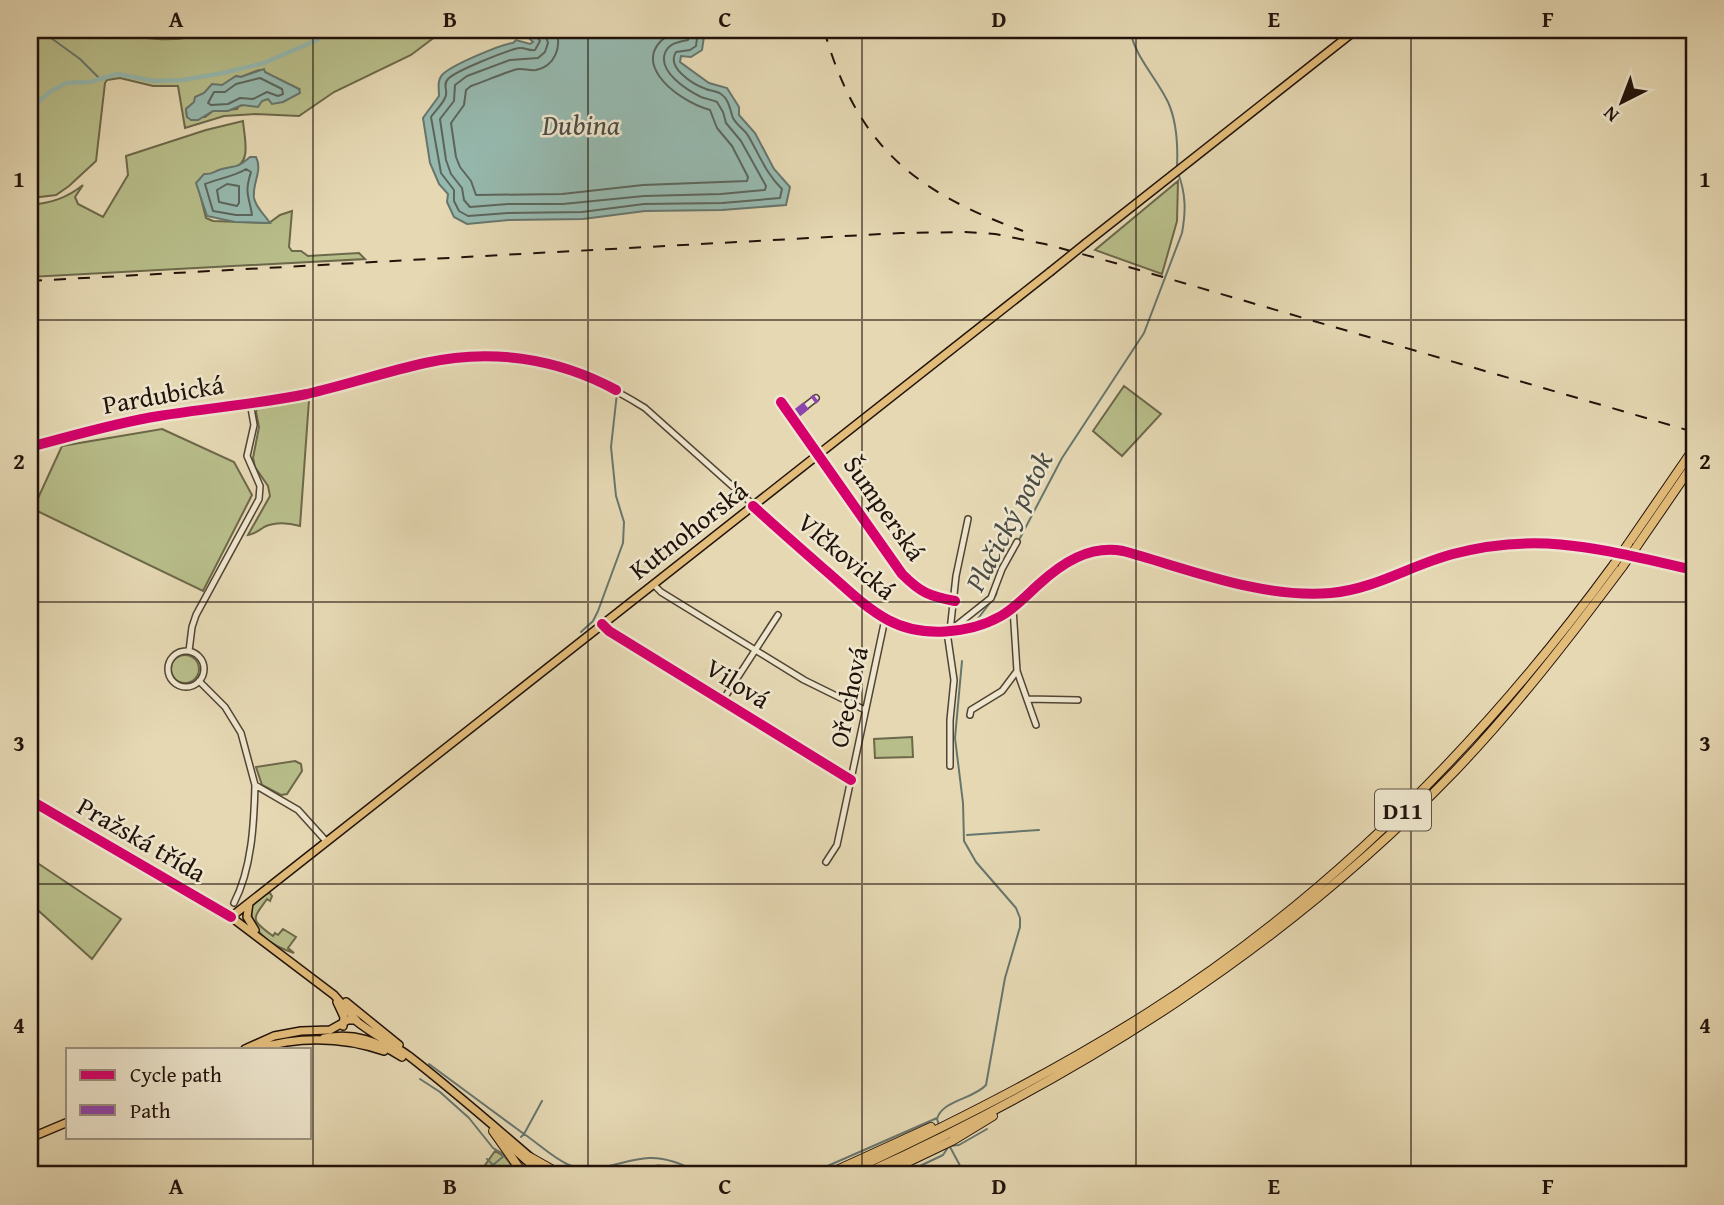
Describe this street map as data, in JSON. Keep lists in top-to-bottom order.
{
  "streets": {
    "highway": ["D11"],
    "main road": ["Kutnohorská"],
    "street": [
      "Pardubická",
      "Šumperská",
      "Vlčkovická",
      "Vilová",
      "Ořechová",
      "Pražská třída"
    ]
  },
  "crossings": [
    ["Pardubická", "Vlčkovická"],
    ["Šumperská", "Kutnohorská"],
    ["Kutnohorská", "Vlčkovická"],
    ["Kutnohorská", "Vilová"],
    ["Kutnohorská", "Pražská třída"],
    ["Vlčkovická", "Ořechová"],
    ["Vilová", "Ořechová"]
  ],
  "water": ["Dubina", "Plačický potok"],
  "legend": ["Cycle path", "Path"],
  "north": "bottom left",
  "grid": {
    "columns": [
      "A",
      "B",
      "C",
      "D",
      "E",
      "F"
    ],
    "rows": [
      "1",
      "2",
      "3",
      "4"
    ]
  }
}
